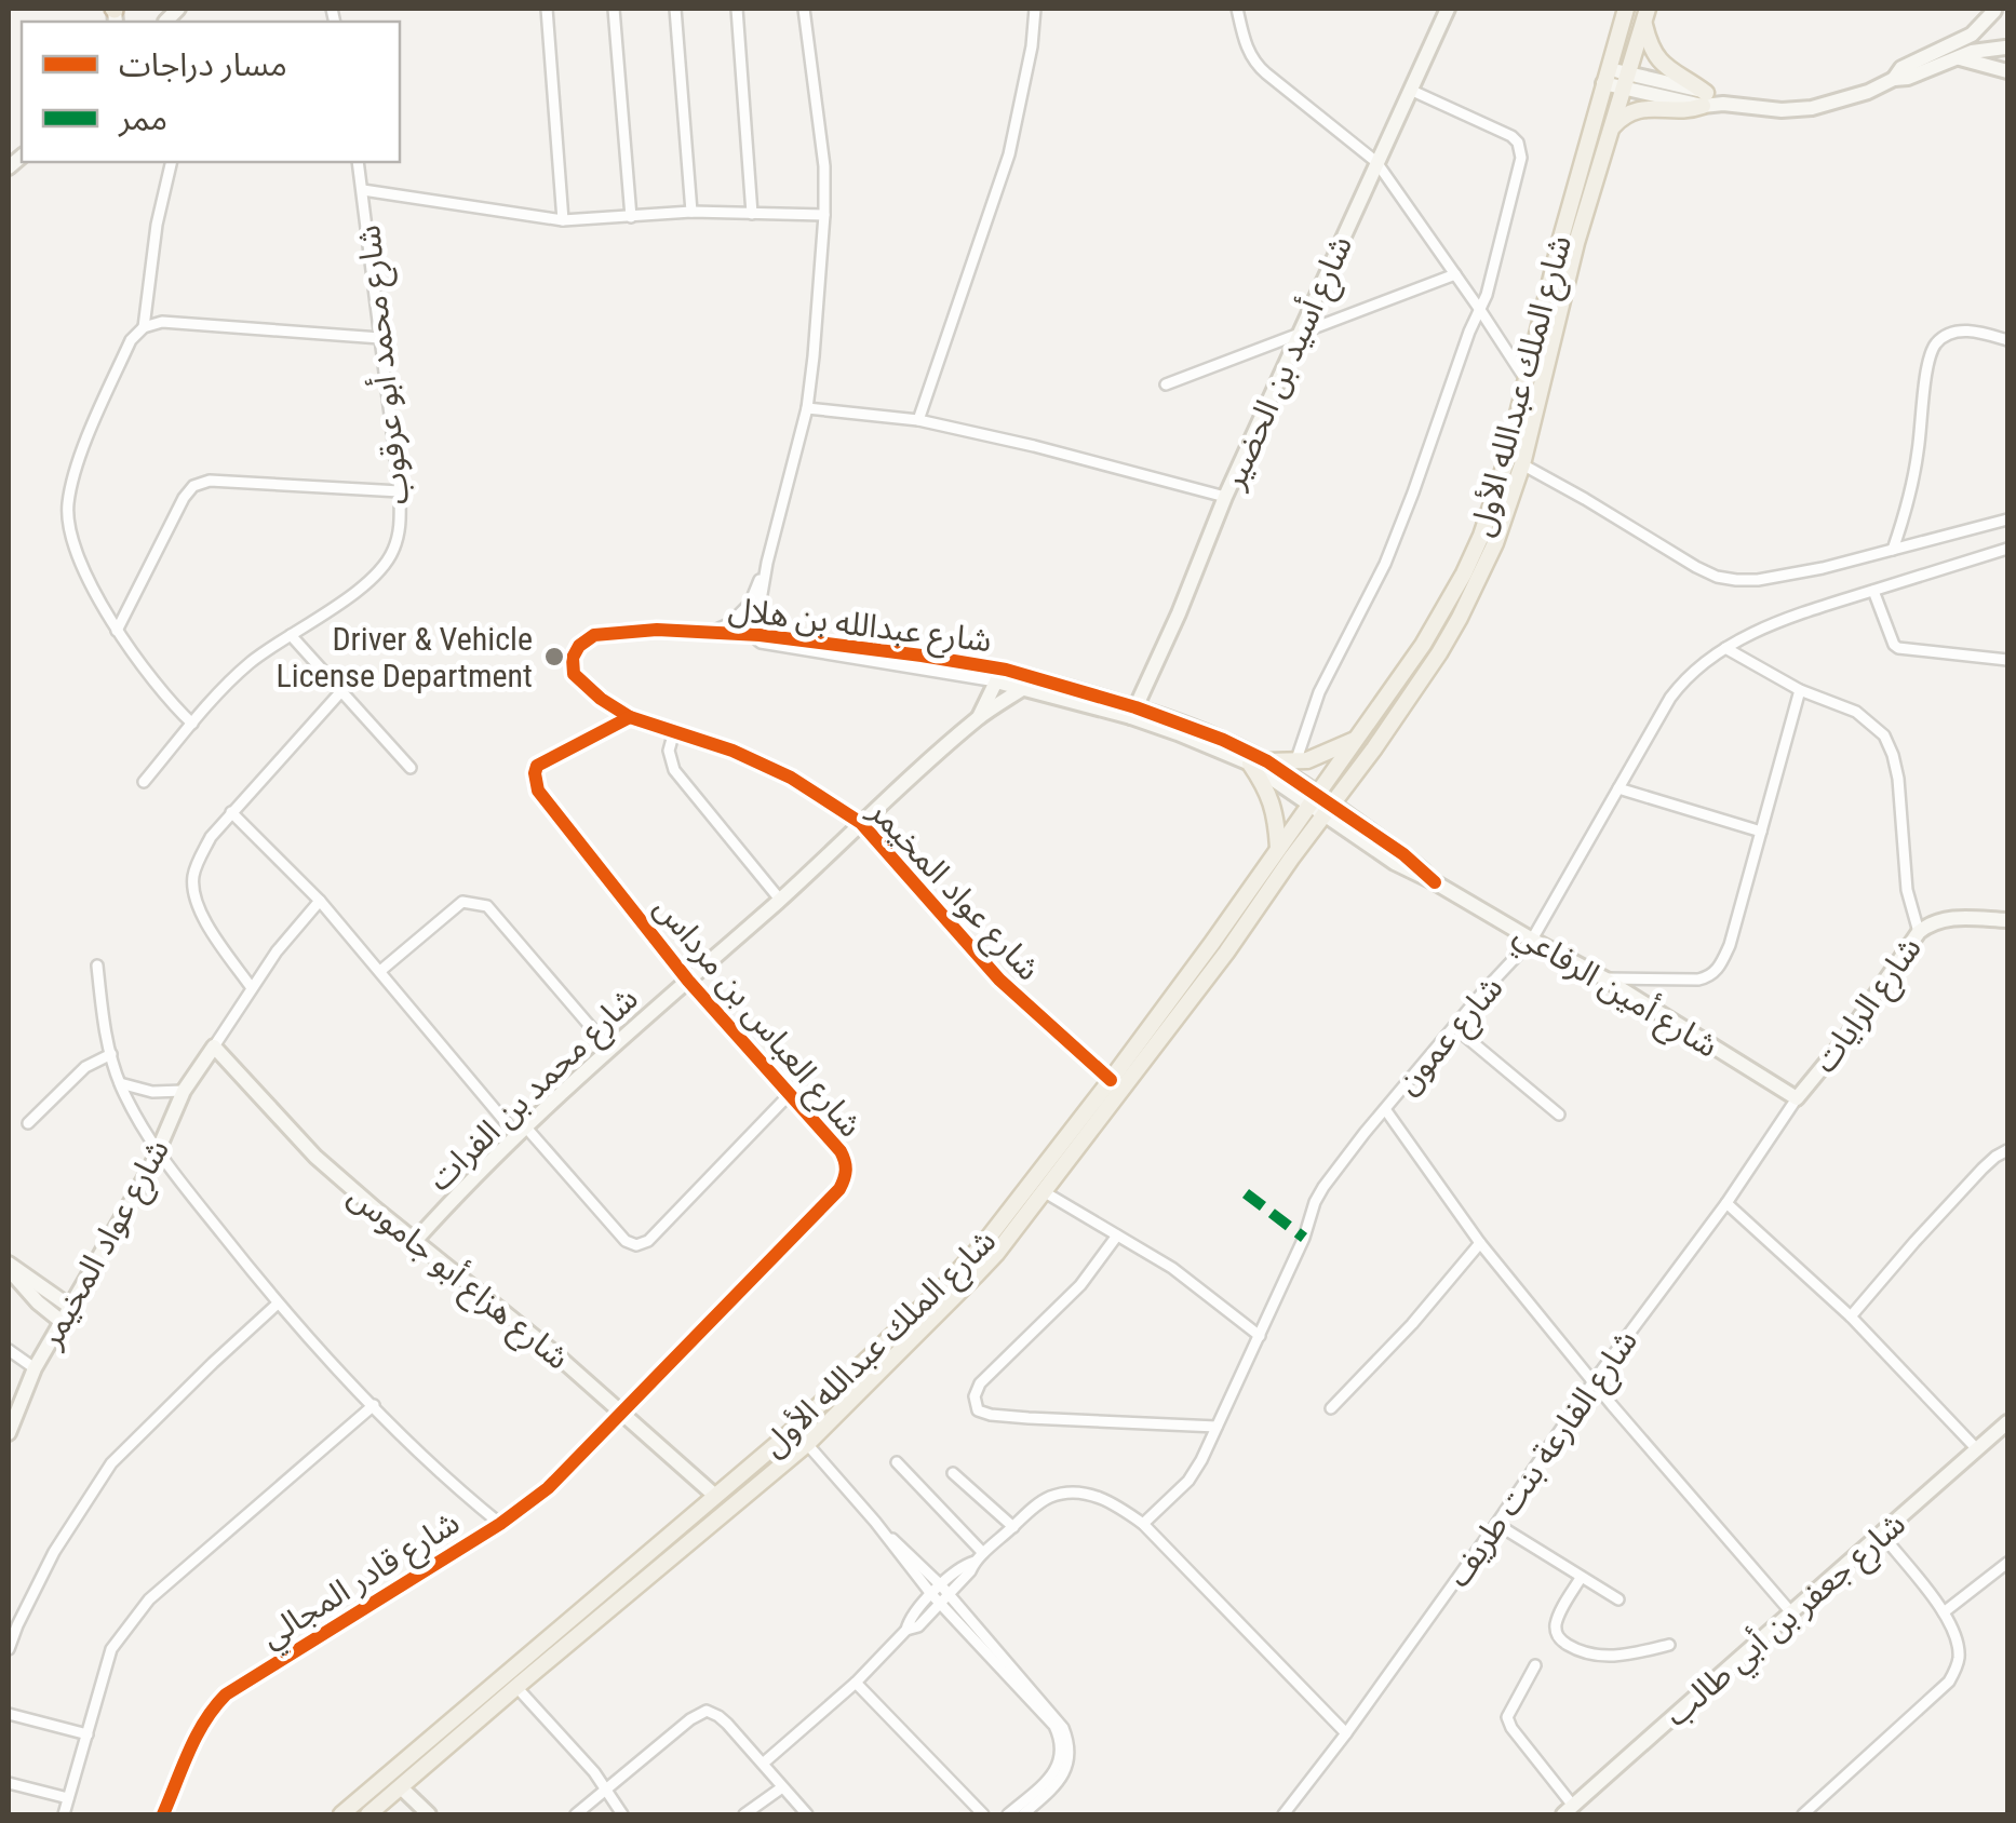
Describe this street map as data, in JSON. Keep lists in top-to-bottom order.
{
  "streets": {
    "main road": ["شارع الملك عبدالله الأول"],
    "street": [
      "شارع أسيد بن الحضير",
      "شارع محمد أبو عرقوب",
      "شارع عبدالله بن هلال",
      "شارع عواد المخيمر",
      "شارع أمين الرفاعي",
      "شارع الرايات",
      "شارع العباس بن مرداس",
      "شارع عمون",
      "شارع محمد بن الفرات",
      "شارع هزاع أبو جاموس",
      "شارع الفارعة بنت طريف",
      "شارع قادر المجالي",
      "شارع جعفر بن أبي طالب"
    ]
  },
  "crossings": [
    ["شارع أسيد بن الحضير", "شارع عبدالله بن هلال"],
    ["شارع الملك عبدالله الأول", "شارع عبدالله بن هلال"],
    ["شارع الملك عبدالله الأول", "شارع عواد المخيمر"],
    ["شارع الملك عبدالله الأول", "شارع أمين الرفاعي"],
    ["شارع الملك عبدالله الأول", "شارع هزاع أبو جاموس"],
    ["شارع عبدالله بن هلال", "شارع عواد المخيمر"],
    ["شارع عبدالله بن هلال", "شارع أمين الرفاعي"],
    ["شارع عبدالله بن هلال", "شارع محمد بن الفرات"],
    ["شارع عواد المخيمر", "شارع العباس بن مرداس"],
    ["شارع عواد المخيمر", "شارع محمد بن الفرات"],
    ["شارع عواد المخيمر", "شارع هزاع أبو جاموس"],
    ["شارع أمين الرفاعي", "شارع الرايات"],
    ["شارع أمين الرفاعي", "شارع عمون"],
    ["شارع أمين الرفاعي", "شارع الفارعة بنت طريف"],
    ["شارع الرايات", "شارع الفارعة بنت طريف"],
    ["شارع العباس بن مرداس", "شارع محمد بن الفرات"],
    ["شارع العباس بن مرداس", "شارع هزاع أبو جاموس"],
    ["شارع العباس بن مرداس", "شارع قادر المجالي"],
    ["شارع محمد بن الفرات", "شارع هزاع أبو جاموس"],
    ["شارع هزاع أبو جاموس", "شارع قادر المجالي"]
  ],
  "places": ["Driver & Vehicle License Department"],
  "legend": ["مسار دراجات", "ممر"]
}
